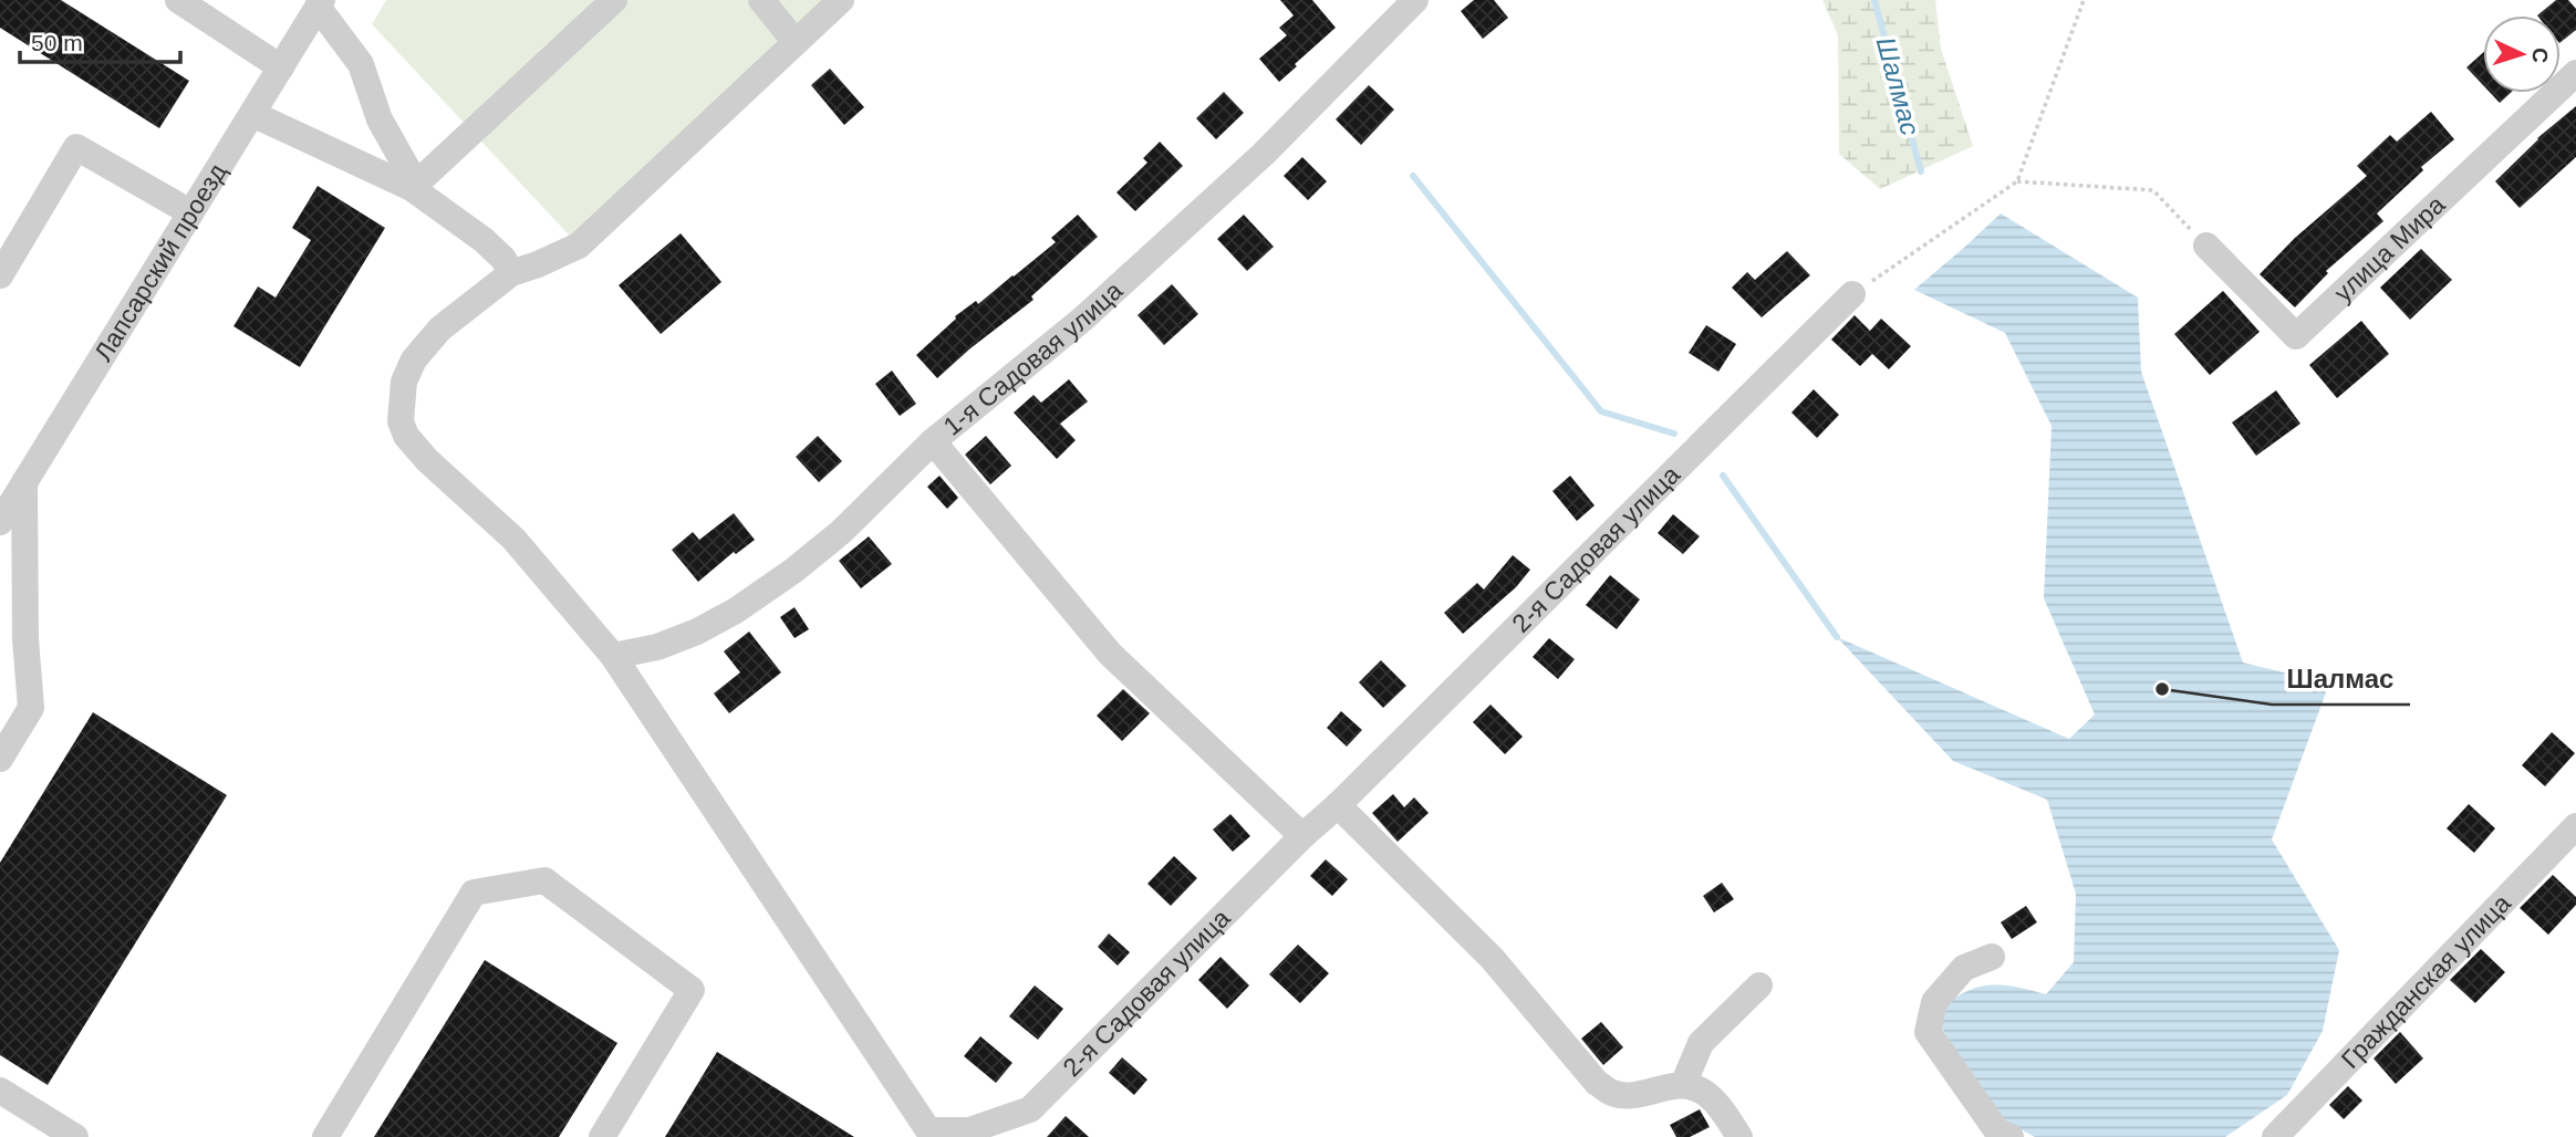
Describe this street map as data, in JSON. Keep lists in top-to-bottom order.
{
  "streets": {
    "street": [
      "улица Мира",
      "Лапсарский проезд",
      "1-я Садовая улица",
      "2-я Садовая улица",
      "Гражданская улица"
    ]
  },
  "water": ["Шалмас"],
  "places": ["Шалмас"],
  "scale_bar": "50 m",
  "north": "right"
}
